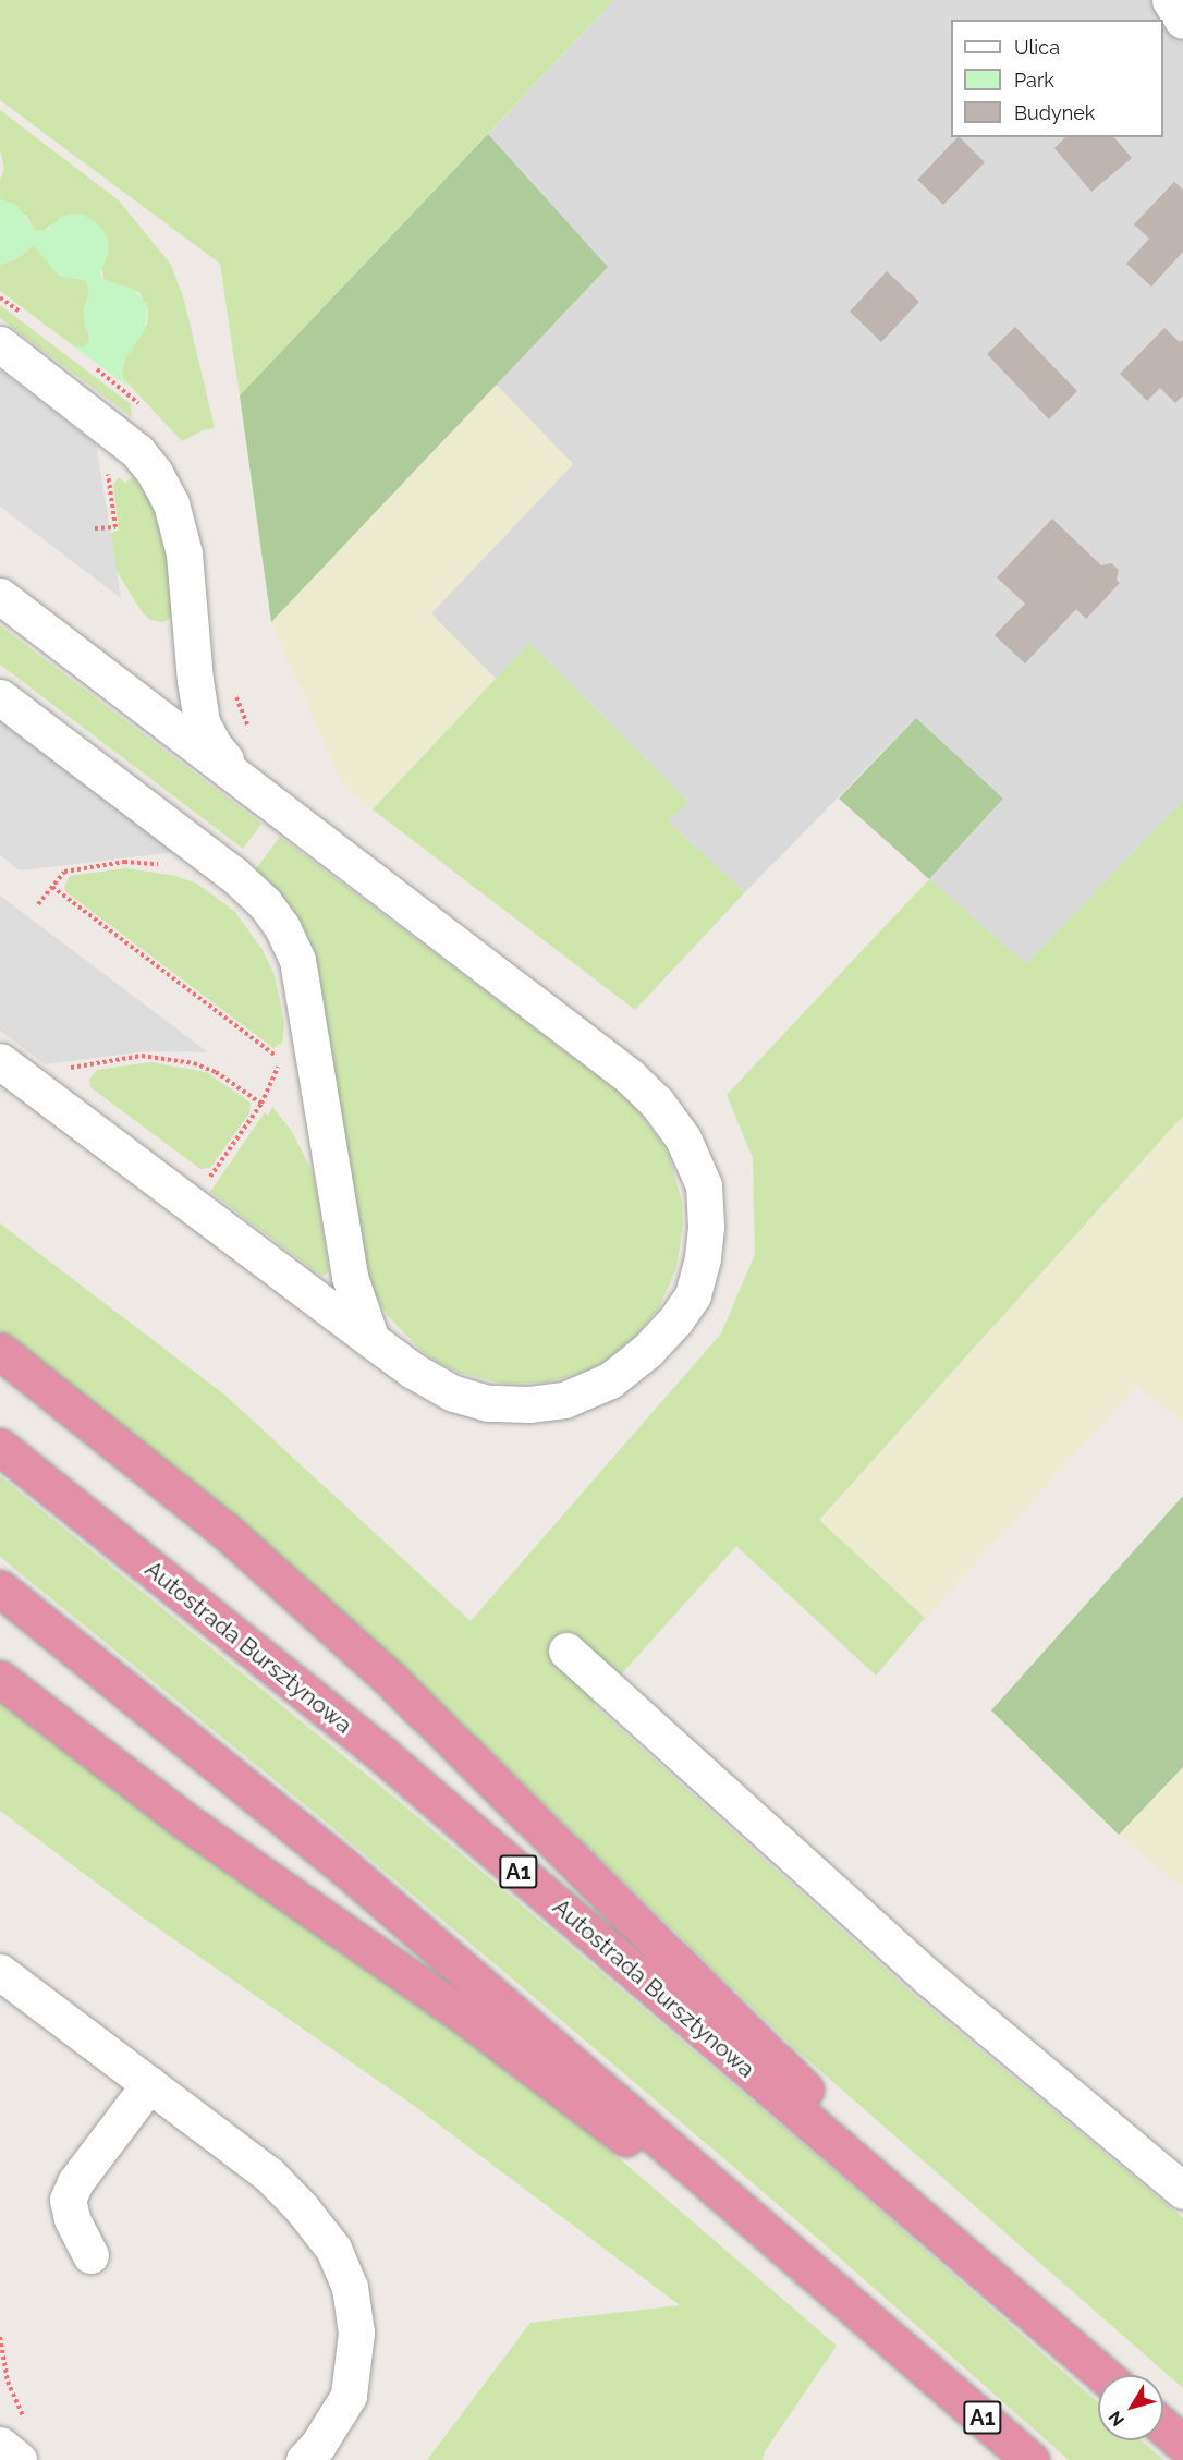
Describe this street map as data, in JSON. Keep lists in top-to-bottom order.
{
  "streets": {
    "highway": ["Autostrada Bursztynowa", "A1"]
  },
  "legend": ["Ulica", "Park", "Budynek"],
  "north": "bottom left"
}
